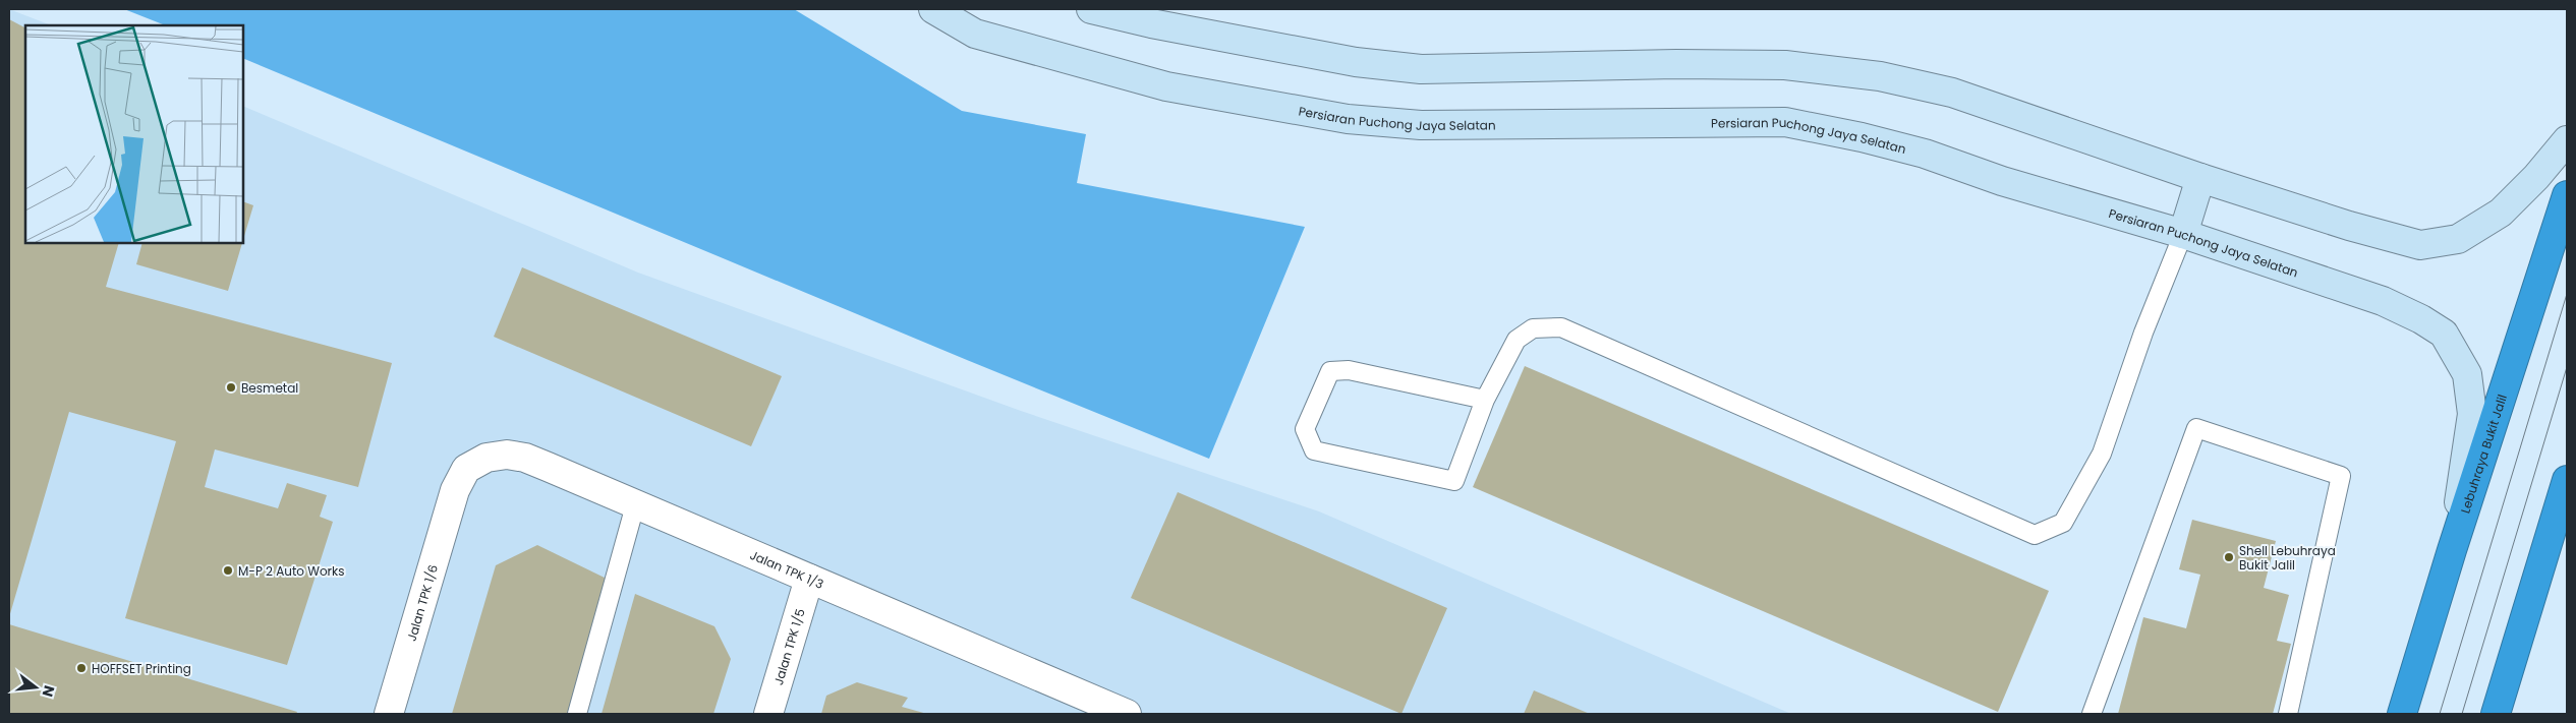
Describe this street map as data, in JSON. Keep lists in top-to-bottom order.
{
  "streets": {
    "highway": ["Lebuhraya Bukit Jalil"],
    "main road": ["Persiaran Puchong Jaya Selatan"],
    "street": ["Jalan TPK 1/3", "Jalan TPK 1/6", "Jalan TPK 1/5"]
  },
  "crossings": [
    ["Persiaran Puchong Jaya Selatan", "Lebuhraya Bukit Jalil"],
    ["Jalan TPK 1/3", "Jalan TPK 1/6"],
    ["Jalan TPK 1/3", "Jalan TPK 1/5"]
  ],
  "places": [
    "Besmetal",
    "Shell Lebuhraya Bukit Jalil",
    "M-P 2 Auto Works",
    "HOFFSET Printing"
  ],
  "north": "right"
}
